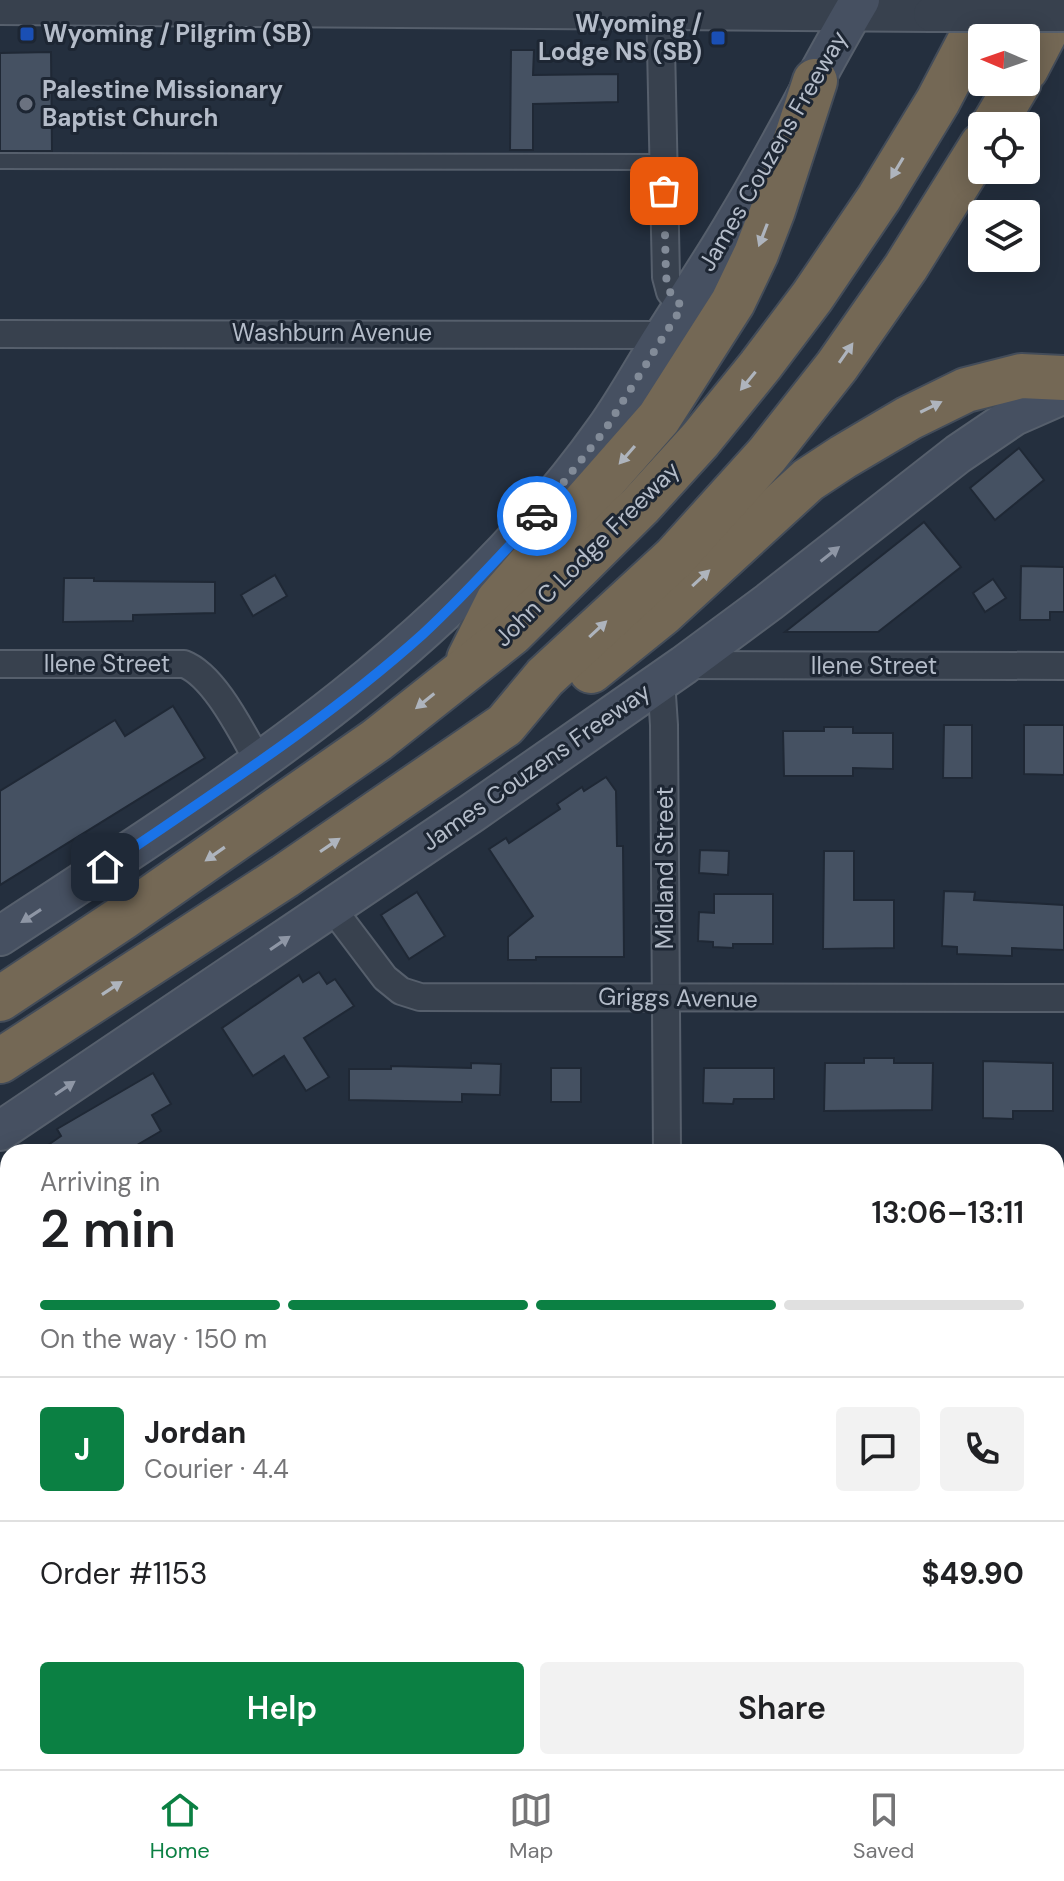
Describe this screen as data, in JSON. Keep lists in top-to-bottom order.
{
  "streets": {
    "highway": ["John C Lodge Freeway"],
    "main road": ["James Couzens Freeway"],
    "street": [
      "Washburn Avenue",
      "Ilene Street",
      "Midland Street",
      "Griggs Avenue"
    ]
  },
  "crossings": [
    ["James Couzens Freeway", "Washburn Avenue"],
    ["James Couzens Freeway", "Ilene Street"],
    ["James Couzens Freeway", "Midland Street"],
    ["James Couzens Freeway", "Griggs Avenue"],
    ["Ilene Street", "Midland Street"],
    ["Midland Street", "Griggs Avenue"]
  ],
  "places": {
    "transit": ["Wyoming / Pilgrim (SB)", "Wyoming / Lodge NS (SB)"],
    "other": ["Palestine Missionary Baptist Church"]
  },
  "north": "left",
  "page": {
    "heading": ["2 min", "Arriving in", "13:06–13:11"],
    "panel": [
      "Jordan",
      "Courier · 4.4",
      "Order #1153",
      "$49.90"
    ],
    "bar": "On the way · 150 m",
    "round": "J",
    "buttons": ["Help", "Share"],
    "tabs": ["Home", "Map", "Saved"]
  }
}
